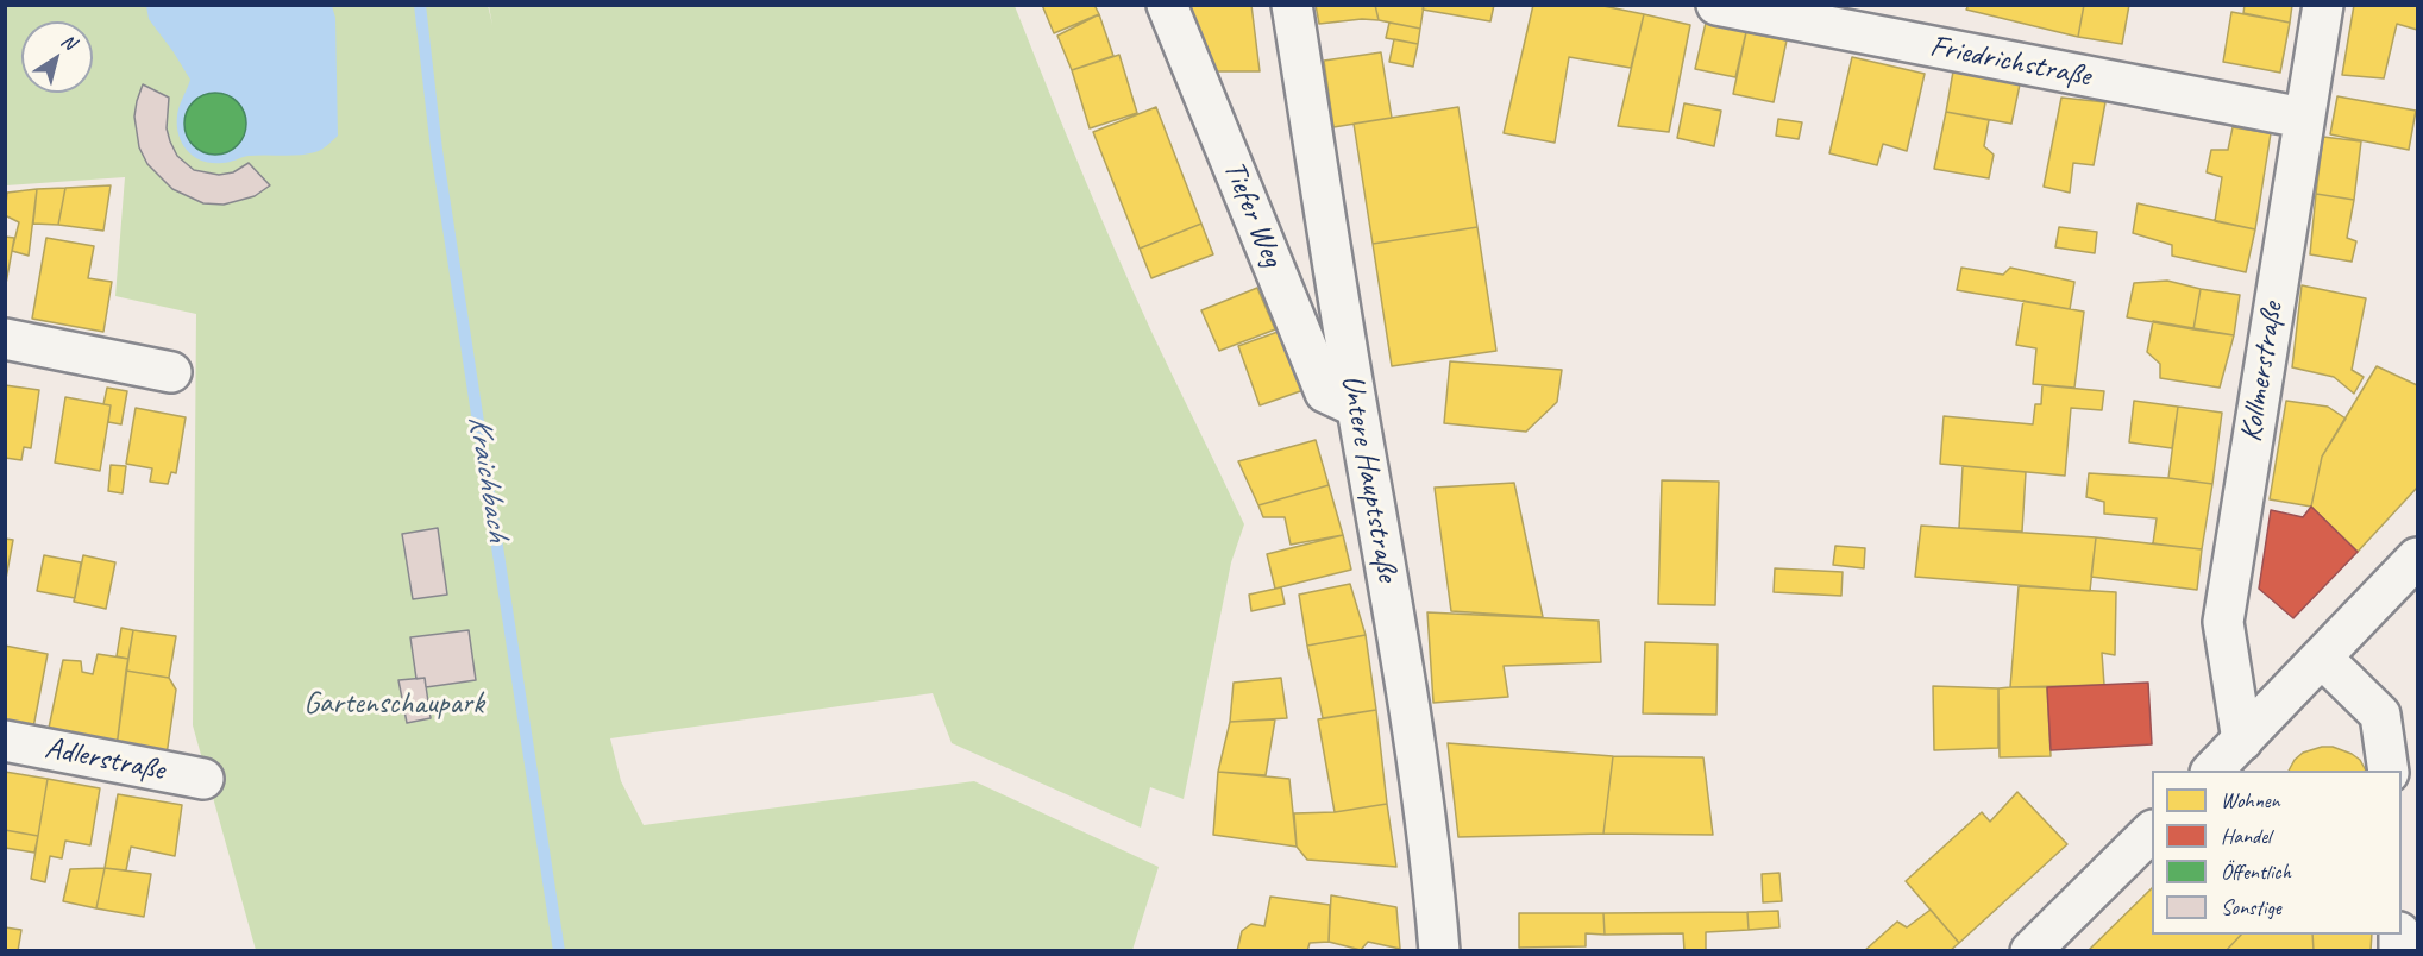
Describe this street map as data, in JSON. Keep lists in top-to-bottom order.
{
  "streets": {
    "street": [
      "Friedrichstraße",
      "Tiefer Weg",
      "Kollmerstraße",
      "Untere Hauptstraße",
      "Adlerstraße"
    ]
  },
  "crossings": [
    ["Friedrichstraße", "Kollmerstraße"],
    ["Tiefer Weg", "Untere Hauptstraße"]
  ],
  "water": ["Kraichbach"],
  "parks": ["Gartenschaupark"],
  "legend": [
    "Wohnen",
    "Handel",
    "Öffentlich",
    "Sonstige"
  ],
  "north": "top right"
}
